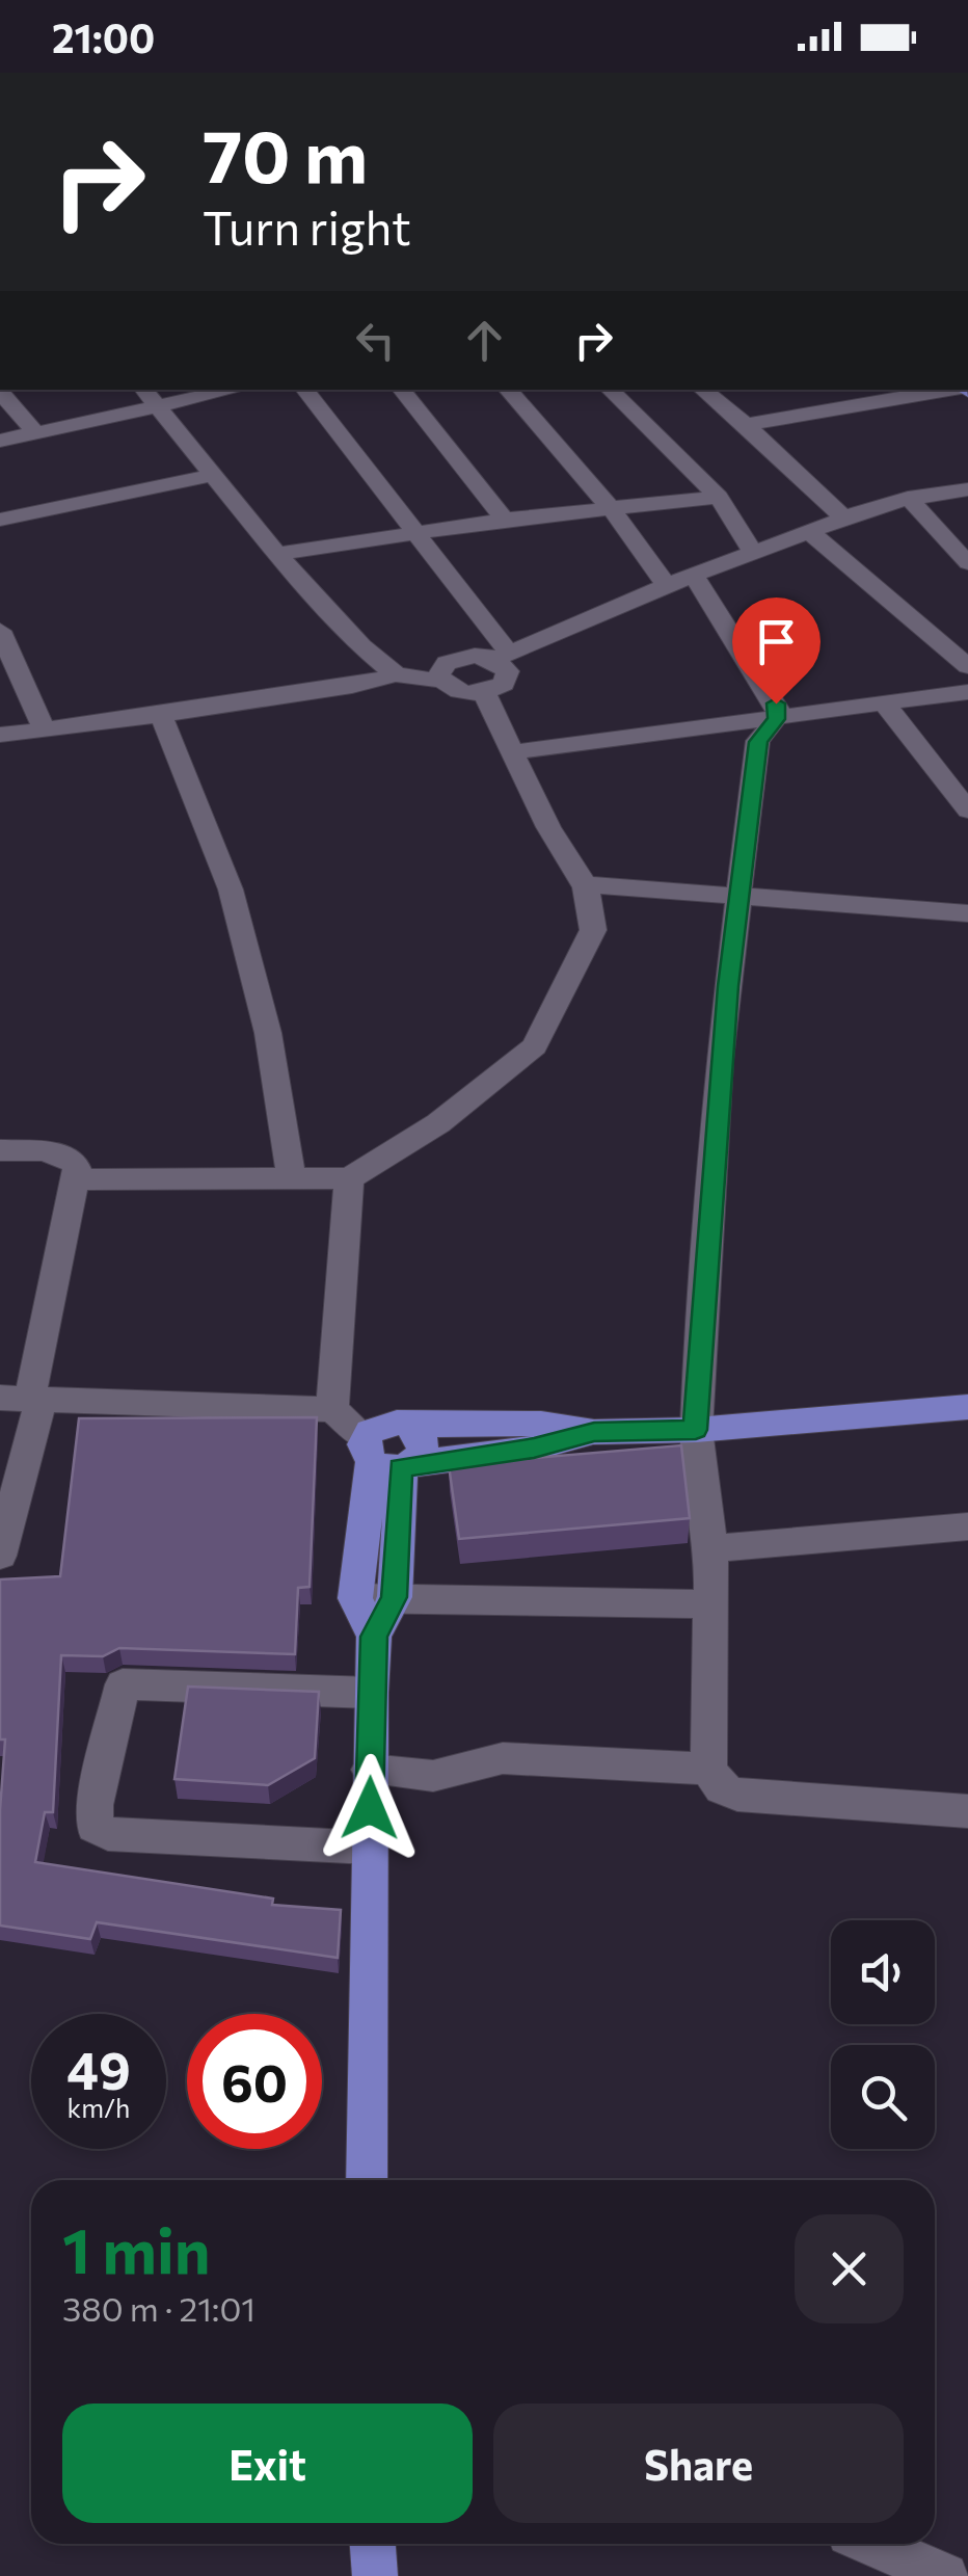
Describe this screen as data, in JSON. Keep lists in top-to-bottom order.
{
  "page": {
    "status": "21:00",
    "turn": ["70 m", "Turn right"],
    "speed": "49 km/h",
    "limit": "60",
    "heading": ["1 min", "380 m · 21:01"],
    "buttons": ["Exit", "Share"]
  }
}
